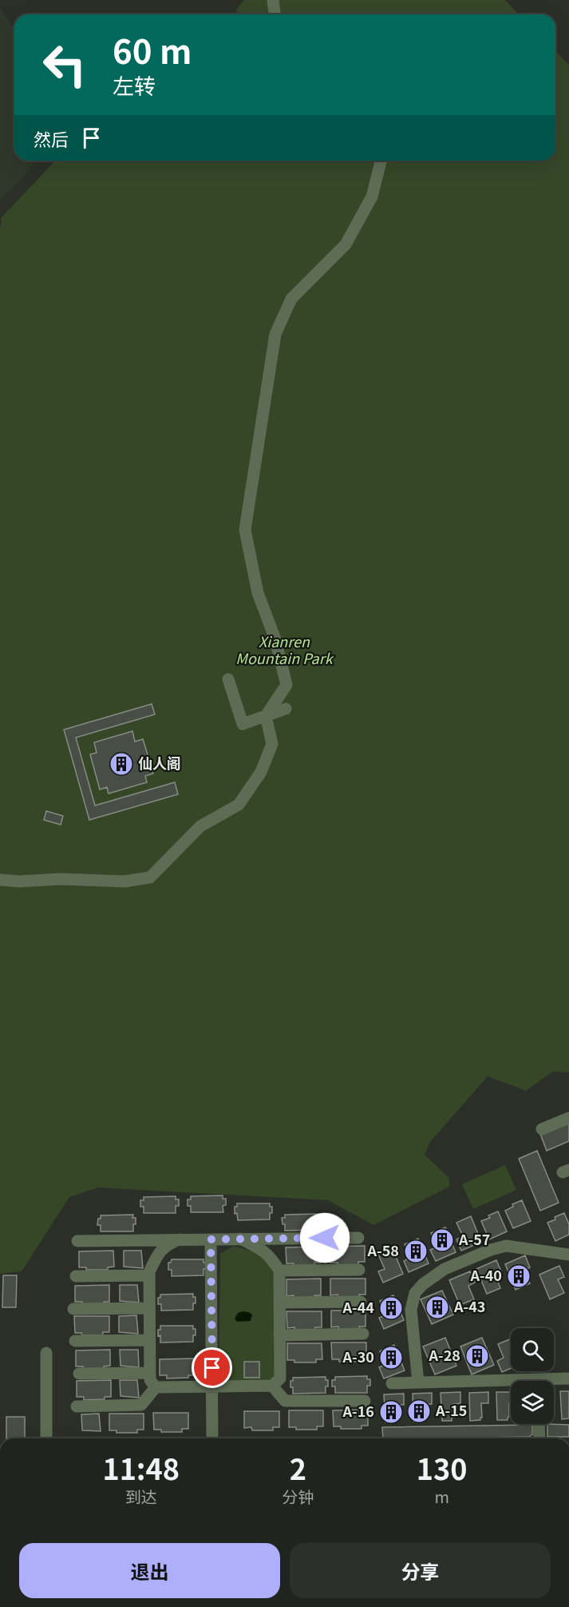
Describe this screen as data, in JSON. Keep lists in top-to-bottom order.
{
  "parks": ["Xianren Mountain Park"],
  "places": {
    "building": [
      "仙人阁",
      "A-57",
      "A-58",
      "A-40",
      "A-43",
      "A-44",
      "A-28",
      "A-30",
      "A-15",
      "A-16"
    ]
  },
  "page": {
    "turn": ["60 m", "左转"],
    "then": "然后",
    "eta": [
      "11:48",
      "到达",
      "2",
      "分钟",
      "130",
      "m"
    ],
    "buttons": ["退出", "分享"]
  }
}
